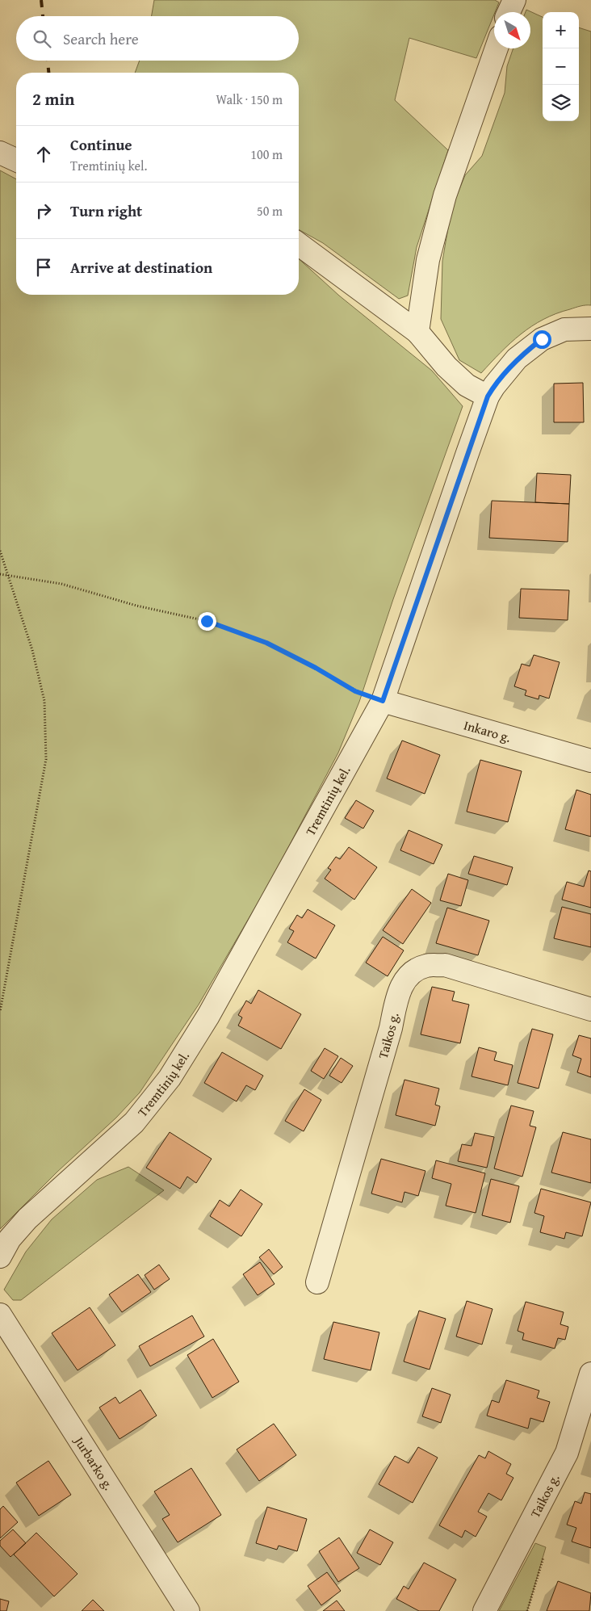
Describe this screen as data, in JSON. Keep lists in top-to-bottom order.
{
  "streets": {
    "street": [
      "Inkaro g.",
      "Tremtinių kel.",
      "Taikos g.",
      "Jurbarko g."
    ]
  },
  "crossings": [
    ["Inkaro g.", "Tremtinių kel."]
  ],
  "north": "bottom right",
  "page": {
    "map_buttons": ["+", "−"],
    "search": "Search here",
    "heading": ["2 min", "Walk · 150 m"],
    "list": [
      ["Continue", "Tremtinių kel.", "100 m"],
      ["Turn right", "50 m"],
      "Arrive at destination"
    ]
  }
}
